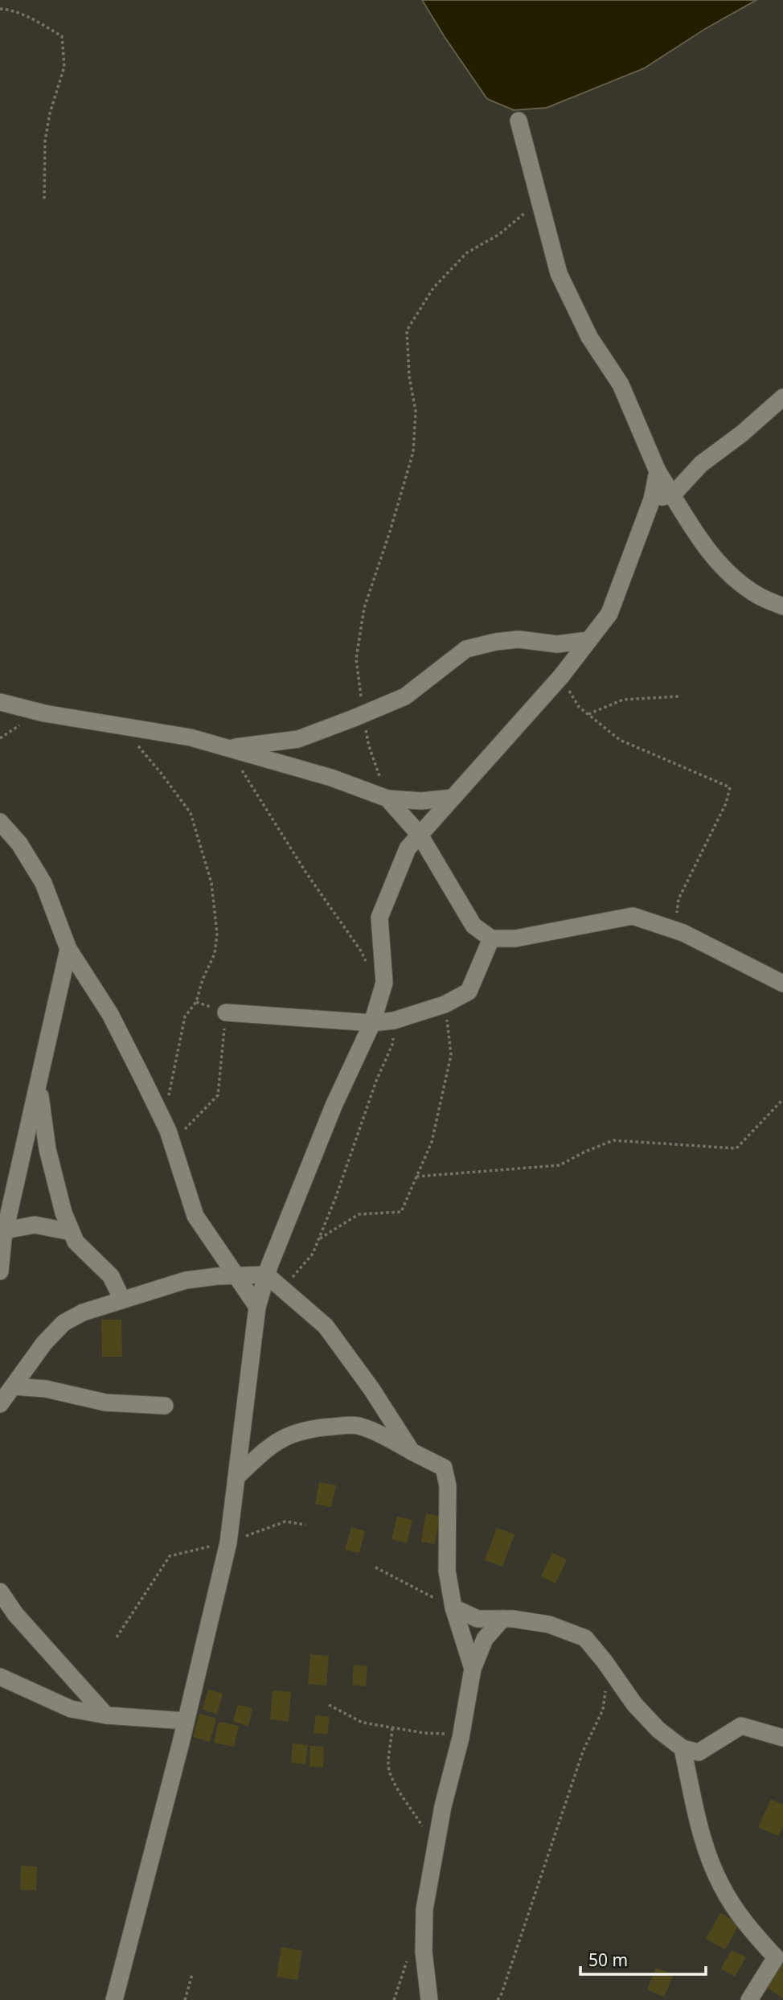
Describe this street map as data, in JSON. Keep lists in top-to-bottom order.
{
  "scale_bar": "50 m"
}
